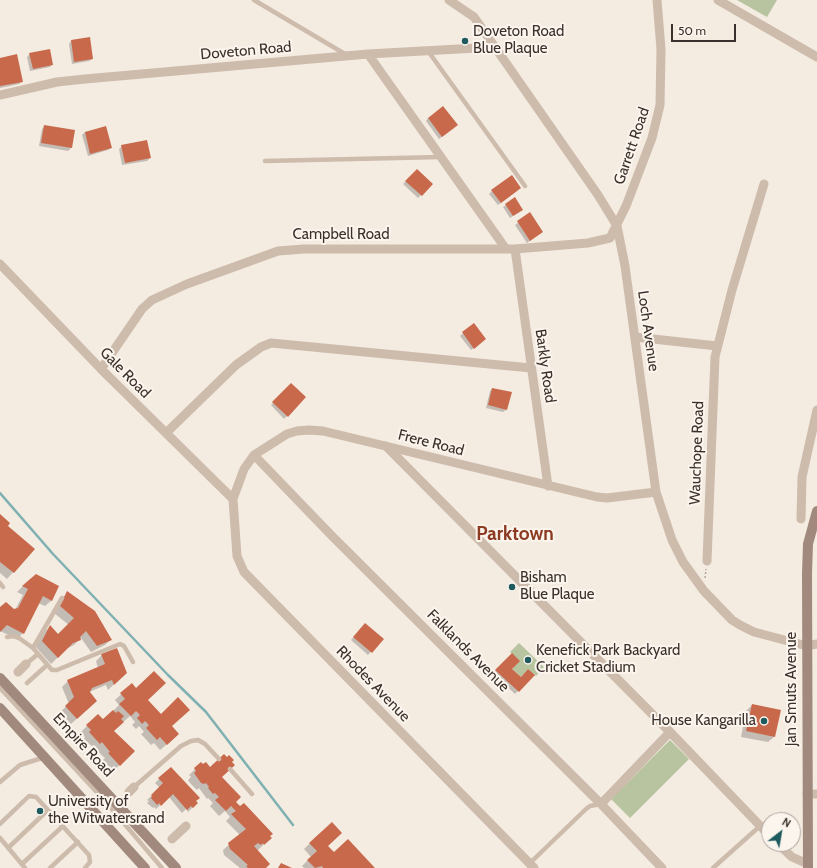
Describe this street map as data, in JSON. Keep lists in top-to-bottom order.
{
  "streets": {
    "main road": ["Jan Smuts Avenue", "Empire Road"],
    "street": [
      "Doveton Road",
      "Garrett Road",
      "Campbell Road",
      "Loch Avenue",
      "Barkly Road",
      "Gale Road",
      "Frere Road",
      "Wauchope Road",
      "Falklands Avenue",
      "Rhodes Avenue"
    ]
  },
  "crossings": [
    ["Doveton Road", "Loch Avenue"],
    ["Doveton Road", "Barkly Road"],
    ["Garrett Road", "Campbell Road"],
    ["Garrett Road", "Loch Avenue"],
    ["Campbell Road", "Loch Avenue"],
    ["Campbell Road", "Barkly Road"],
    ["Campbell Road", "Gale Road"],
    ["Loch Avenue", "Frere Road"],
    ["Loch Avenue", "Jan Smuts Avenue"],
    ["Barkly Road", "Frere Road"],
    ["Gale Road", "Frere Road"],
    ["Gale Road", "Rhodes Avenue"],
    ["Frere Road", "Falklands Avenue"],
    ["Frere Road", "Rhodes Avenue"]
  ],
  "districts": ["Parktown"],
  "places": [
    "Doveton Road Blue Plaque",
    "Bisham Blue Plaque",
    "Kenefick Park Backyard Cricket Stadium",
    "House Kangarilla",
    "University of the Witwatersrand"
  ],
  "scale_bar": "50 m",
  "north": "top right"
}
